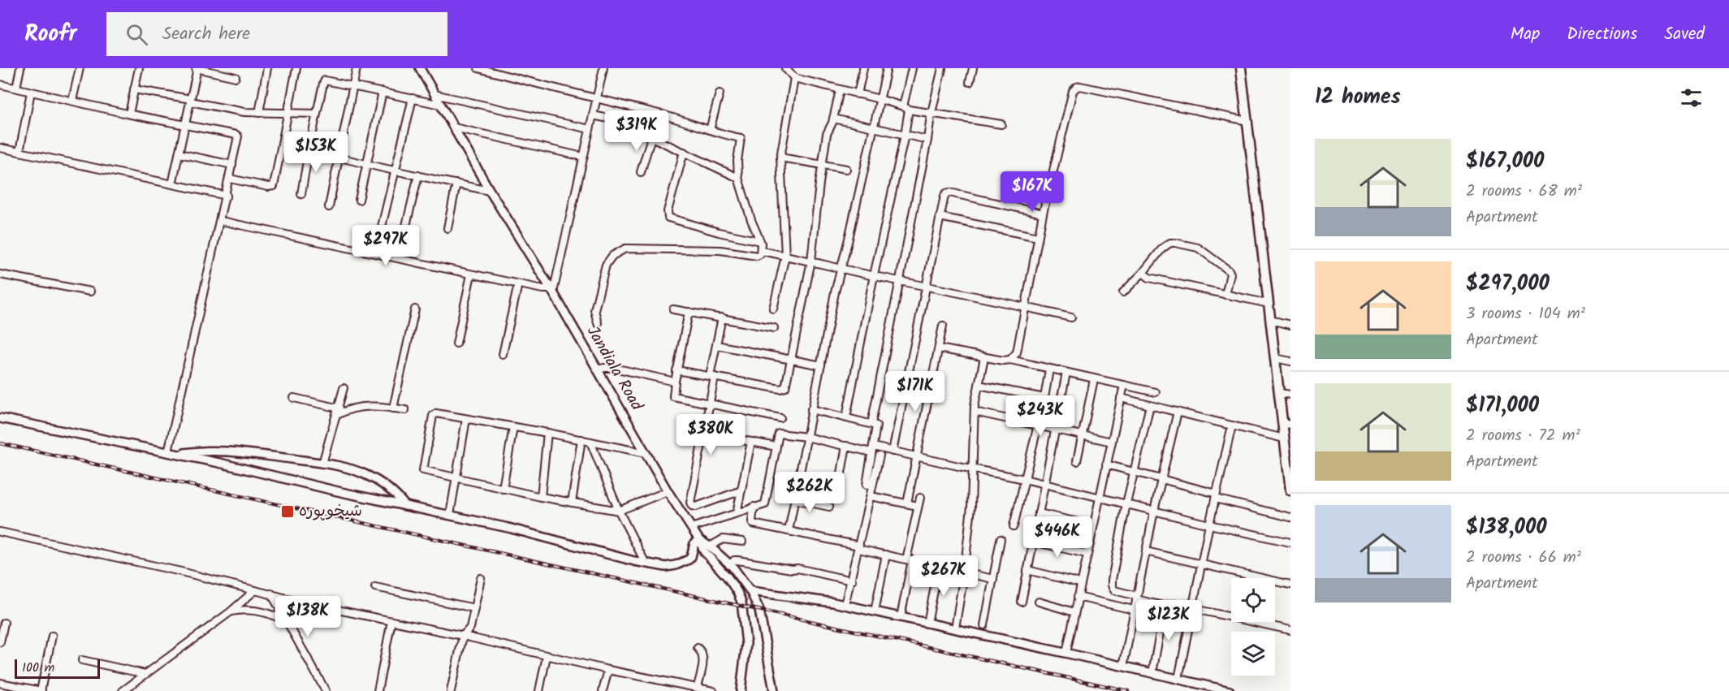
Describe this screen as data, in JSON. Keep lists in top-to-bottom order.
{
  "streets": {
    "street": ["Jandiala Road"]
  },
  "places": {
    "transit": ["شیخوپورہ"]
  },
  "scale_bar": "100 m",
  "page": {
    "header": "Roofr",
    "search": "Search here",
    "nav": ["Map", "Directions", "Saved"],
    "heading": "12 homes",
    "price": [
      "$319K",
      "$153K",
      "$167K",
      "$297K",
      "$171K",
      "$243K",
      "$380K",
      "$262K",
      "$446K",
      "$267K",
      "$138K",
      "$123K"
    ],
    "list": [
      {
        "name": "$167,000",
        "note": "2 rooms · 68 m² · Apartment"
      },
      {
        "name": "$297,000",
        "note": "3 rooms · 104 m² · Apartment"
      },
      {
        "name": "$171,000",
        "note": "2 rooms · 72 m² · Apartment"
      },
      {
        "name": "$138,000",
        "note": "2 rooms · 66 m² · Apartment"
      }
    ],
    "scale": "100 m"
  }
}
